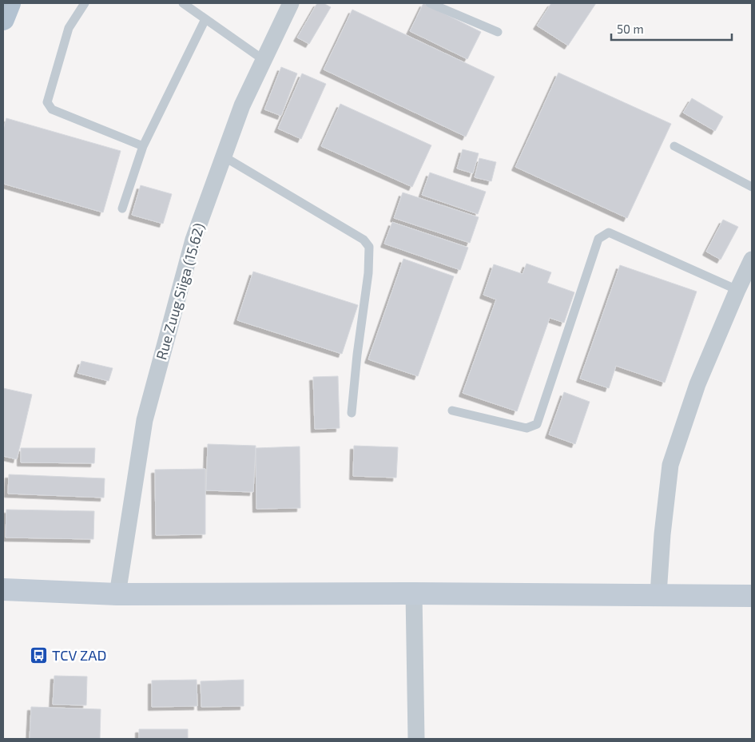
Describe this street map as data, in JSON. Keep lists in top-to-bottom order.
{
  "streets": {
    "street": ["Rue Zuug Siiga (15.62)"]
  },
  "places": {
    "bus stop": ["TCV ZAD"]
  },
  "scale_bar": "50 m"
}
